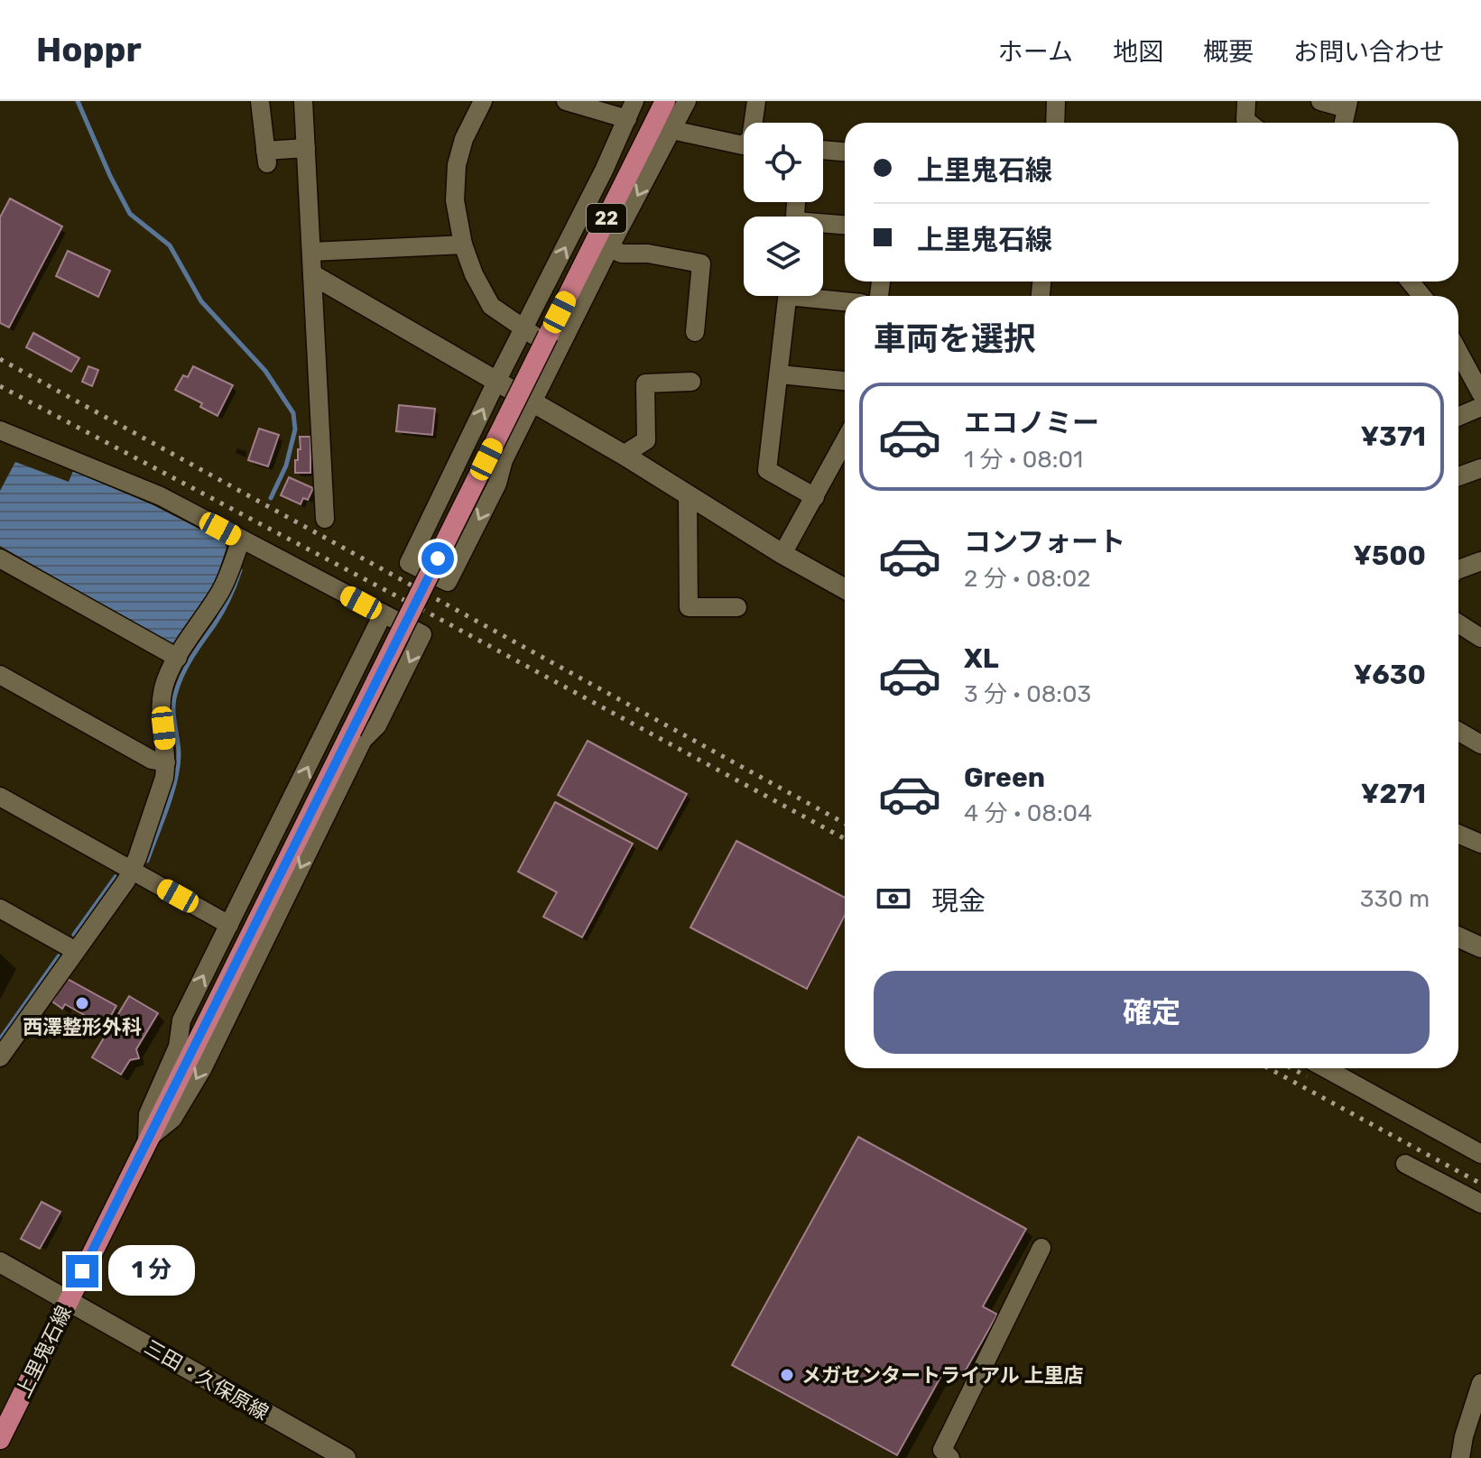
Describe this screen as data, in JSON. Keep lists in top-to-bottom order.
{
  "streets": {
    "main road": ["22", "上里鬼石線"],
    "street": ["三田・久保原線"]
  },
  "crossings": [
    ["上里鬼石線", "三田・久保原線"]
  ],
  "places": ["西澤整形外科", "メガセンタートライアル 上里店"],
  "page": {
    "header": "Hoppr",
    "nav": [
      "ホーム",
      "地図",
      "概要",
      "お問い合わせ"
    ],
    "banner": ["上里鬼石線", "上里鬼石線"],
    "heading": "車両を選択",
    "list": [
      {
        "name": "エコノミー",
        "note": "1 分 · 08:01",
        "value": "¥371"
      },
      {
        "name": "コンフォート",
        "note": "2 分 · 08:02",
        "value": "¥500"
      },
      {
        "name": "XL",
        "note": "3 分 · 08:03",
        "value": "¥630"
      },
      {
        "name": "Green",
        "note": "4 分 · 08:04",
        "value": "¥271"
      }
    ],
    "pay": ["現金", "330 m"],
    "buttons": "確定",
    "bubble": "1 分"
  }
}
